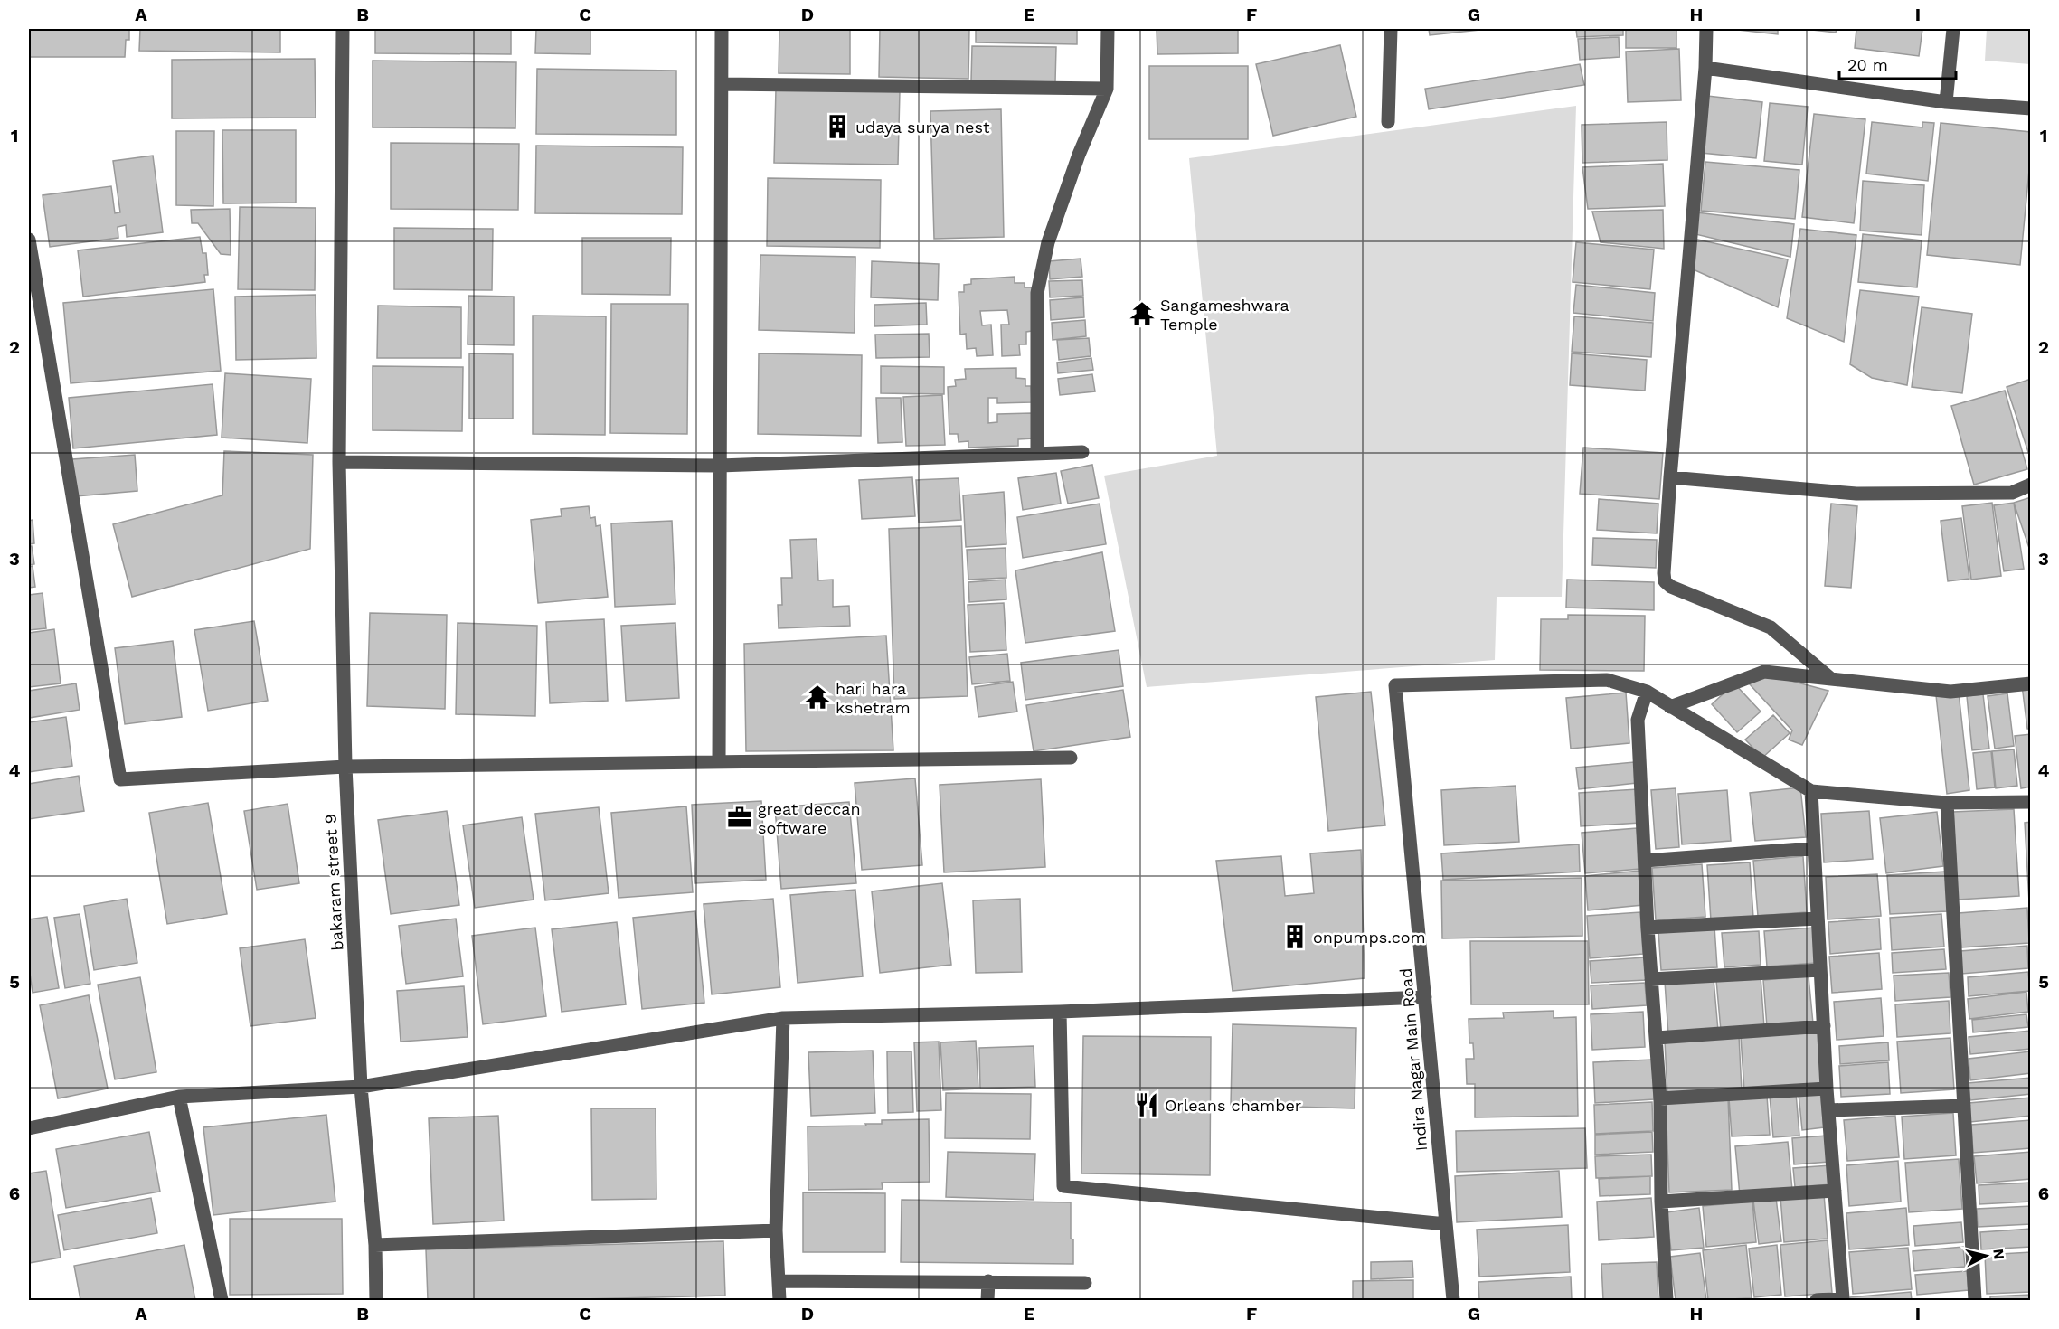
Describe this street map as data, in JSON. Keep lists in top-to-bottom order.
{
  "streets": {
    "street": ["bakaram street 9", "Indira Nagar Main Road"]
  },
  "places": {
    "building": ["udaya surya nest", "onpumps.com"],
    "temple": ["Sangameshwara Temple", "hari hara kshetram"],
    "office": ["great deccan software"],
    "restaurant": ["Orleans chamber"]
  },
  "scale_bar": "20 m",
  "north": "right",
  "grid": {
    "columns": [
      "A",
      "B",
      "C",
      "D",
      "E",
      "F",
      "G",
      "H",
      "I"
    ],
    "rows": [
      "1",
      "2",
      "3",
      "4",
      "5",
      "6"
    ]
  }
}
